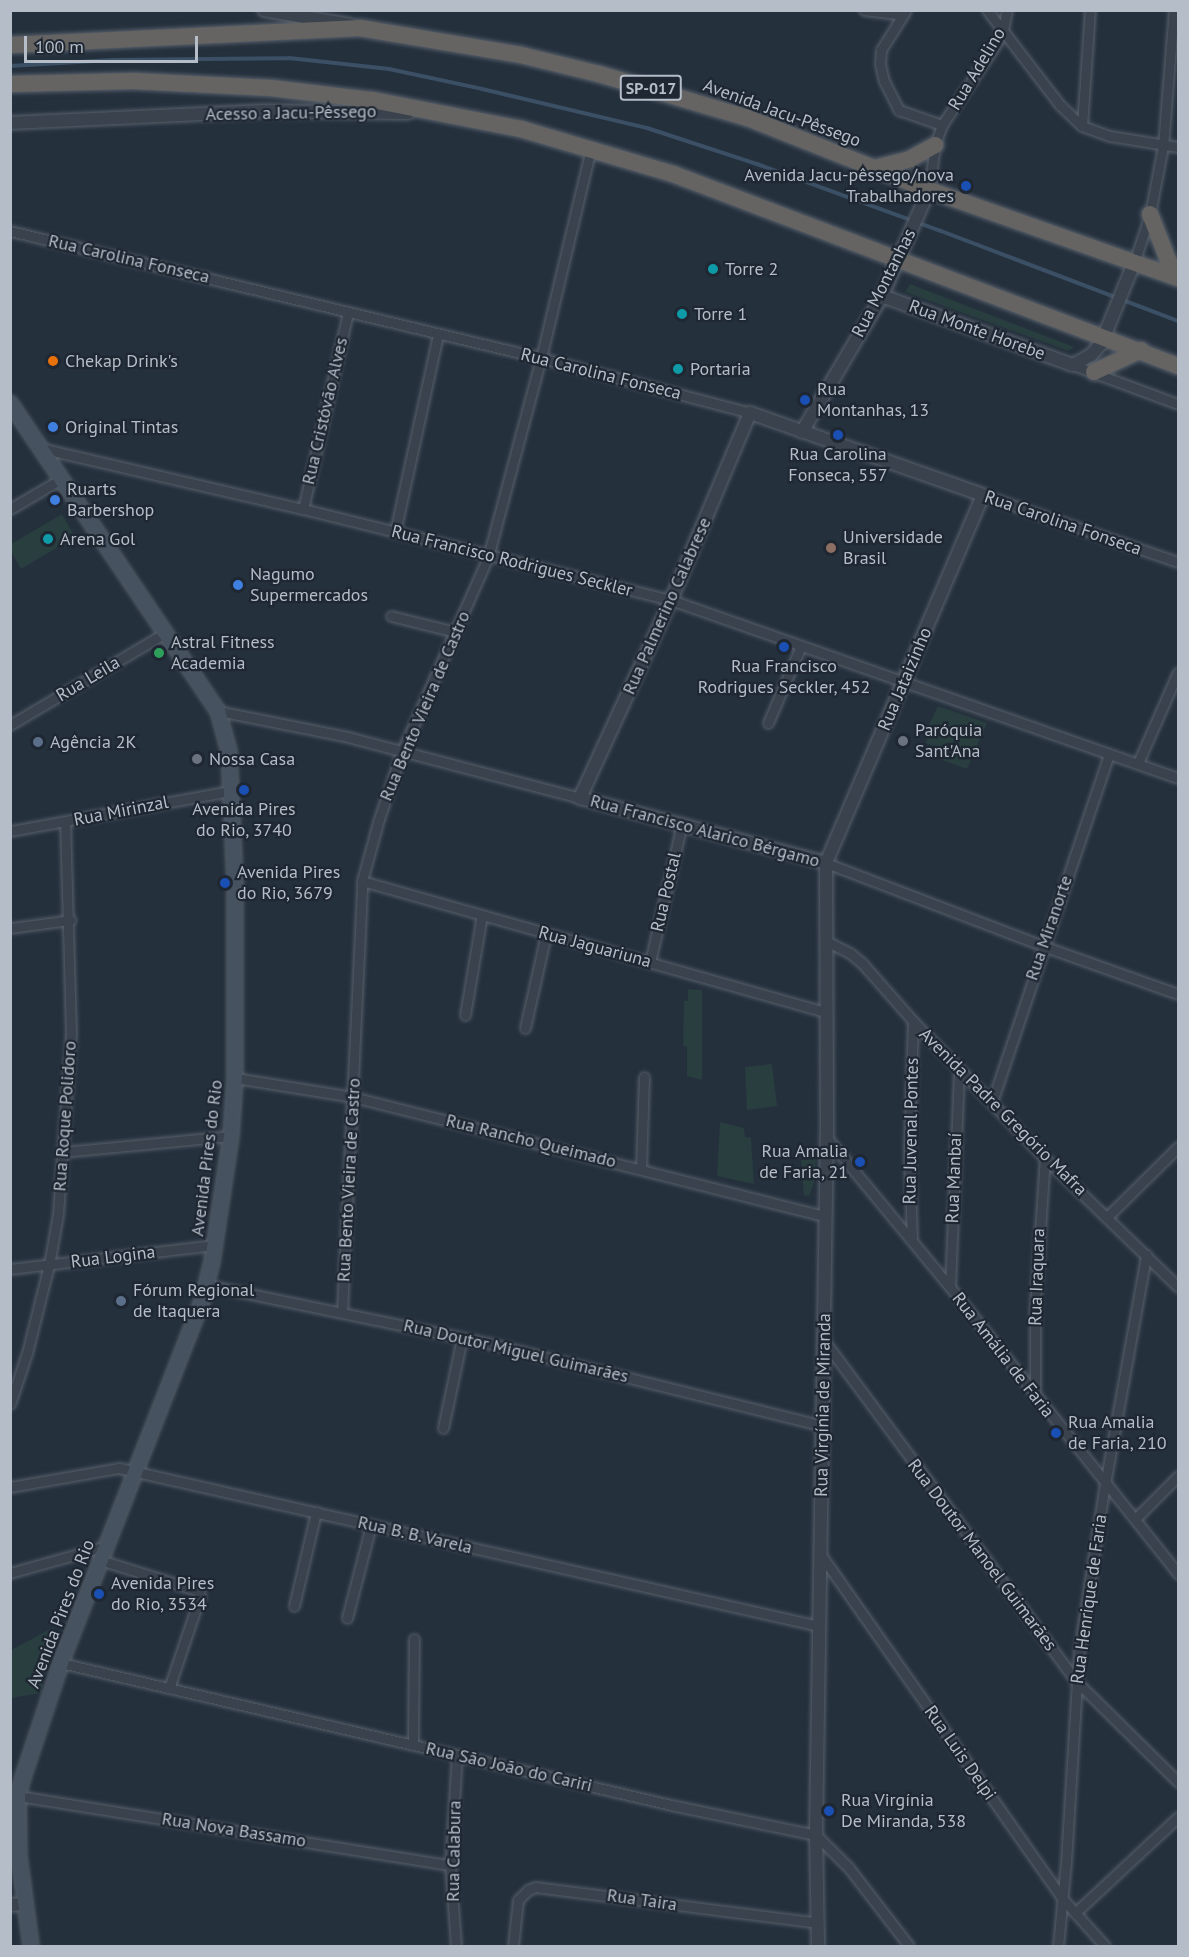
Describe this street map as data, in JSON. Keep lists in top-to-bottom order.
{
  "streets": {
    "highway": ["SP-017", "Avenida Jacu-Pêssego"],
    "main road": ["Avenida Pires do Rio"],
    "street": [
      "Rua Adelino",
      "Acesso a Jacu-Pêssego",
      "Rua Carolina Fonseca",
      "Rua Montanhas",
      "Rua Monte Horebe",
      "Rua Cristóvão Alves",
      "Rua Francisco Rodrigues Seckler",
      "Rua Palmerino Calabrese",
      "Rua Leila",
      "Rua Jataizinho",
      "Rua Bento Vieira de Castro",
      "Rua Mirinzal",
      "Rua Francisco Alarico Bérgamo",
      "Rua Postal",
      "Rua Miranorte",
      "Rua Jaguariuna",
      "Avenida Padre Gregório Mafra",
      "Rua Roque Polidoro",
      "Rua Juvenal Pontes",
      "Rua Rancho Queimado",
      "Rua Manbaí",
      "Rua Logina",
      "Rua Iraquara",
      "Rua Doutor Miguel Guimarães",
      "Rua Amália de Faria",
      "Rua Virgínia de Miranda",
      "Rua B. B. Varela",
      "Rua Doutor Manoel Guimarães",
      "Rua Henrique de Faria",
      "Rua Luis Delpi",
      "Rua São João do Cariri",
      "Rua Nova Bassamo",
      "Rua Calabura",
      "Rua Taira"
    ]
  },
  "crossings": [
    ["Rua Adelino", "Rua Montanhas"],
    ["SP-017", "Avenida Jacu-Pêssego"],
    ["Avenida Jacu-Pêssego", "Rua Montanhas"],
    ["Rua Carolina Fonseca", "Rua Montanhas"],
    ["Rua Carolina Fonseca", "Rua Cristóvão Alves"],
    ["Rua Carolina Fonseca", "Rua Palmerino Calabrese"],
    ["Rua Carolina Fonseca", "Rua Jataizinho"],
    ["Rua Carolina Fonseca", "Rua Bento Vieira de Castro"],
    ["Rua Montanhas", "Rua Monte Horebe"],
    ["Rua Cristóvão Alves", "Rua Francisco Rodrigues Seckler"],
    ["Rua Francisco Rodrigues Seckler", "Rua Palmerino Calabrese"],
    ["Rua Francisco Rodrigues Seckler", "Rua Jataizinho"],
    ["Rua Francisco Rodrigues Seckler", "Rua Bento Vieira de Castro"],
    ["Rua Francisco Rodrigues Seckler", "Rua Miranorte"],
    ["Rua Francisco Rodrigues Seckler", "Avenida Pires do Rio"],
    ["Rua Palmerino Calabrese", "Rua Francisco Alarico Bérgamo"],
    ["Rua Leila", "Avenida Pires do Rio"],
    ["Rua Jataizinho", "Rua Francisco Alarico Bérgamo"],
    ["Rua Jataizinho", "Rua Virgínia de Miranda"],
    ["Rua Bento Vieira de Castro", "Rua Francisco Alarico Bérgamo"],
    ["Rua Bento Vieira de Castro", "Rua Jaguariuna"],
    ["Rua Bento Vieira de Castro", "Rua Rancho Queimado"],
    ["Rua Bento Vieira de Castro", "Rua Doutor Miguel Guimarães"],
    ["Rua Mirinzal", "Rua Roque Polidoro"],
    ["Rua Mirinzal", "Avenida Pires do Rio"],
    ["Rua Francisco Alarico Bérgamo", "Rua Postal"],
    ["Rua Francisco Alarico Bérgamo", "Rua Miranorte"],
    ["Rua Francisco Alarico Bérgamo", "Avenida Pires do Rio"],
    ["Rua Francisco Alarico Bérgamo", "Rua Virgínia de Miranda"],
    ["Rua Postal", "Rua Jaguariuna"],
    ["Rua Miranorte", "Avenida Padre Gregório Mafra"],
    ["Rua Jaguariuna", "Rua Virgínia de Miranda"],
    ["Avenida Padre Gregório Mafra", "Rua Juvenal Pontes"],
    ["Avenida Padre Gregório Mafra", "Rua Manbaí"],
    ["Avenida Padre Gregório Mafra", "Rua Iraquara"],
    ["Avenida Padre Gregório Mafra", "Rua Virgínia de Miranda"],
    ["Avenida Padre Gregório Mafra", "Rua Henrique de Faria"],
    ["Rua Roque Polidoro", "Rua Logina"],
    ["Rua Juvenal Pontes", "Rua Amália de Faria"],
    ["Rua Rancho Queimado", "Avenida Pires do Rio"],
    ["Rua Rancho Queimado", "Rua Virgínia de Miranda"],
    ["Avenida Pires do Rio", "Rua Logina"],
    ["Avenida Pires do Rio", "Rua Doutor Miguel Guimarães"],
    ["Avenida Pires do Rio", "Rua B. B. Varela"],
    ["Avenida Pires do Rio", "Rua São João do Cariri"],
    ["Avenida Pires do Rio", "Rua Nova Bassamo"],
    ["Rua Manbaí", "Rua Amália de Faria"],
    ["Rua Iraquara", "Rua Amália de Faria"],
    ["Rua Doutor Miguel Guimarães", "Rua Virgínia de Miranda"],
    ["Rua Amália de Faria", "Rua Virgínia de Miranda"],
    ["Rua Amália de Faria", "Rua Henrique de Faria"],
    ["Rua Virgínia de Miranda", "Rua B. B. Varela"],
    ["Rua Virgínia de Miranda", "Rua Doutor Manoel Guimarães"],
    ["Rua Virgínia de Miranda", "Rua Luis Delpi"],
    ["Rua Virgínia de Miranda", "Rua São João do Cariri"],
    ["Rua Virgínia de Miranda", "Rua Taira"],
    ["Rua Doutor Manoel Guimarães", "Rua Henrique de Faria"],
    ["Rua Henrique de Faria", "Rua Luis Delpi"],
    ["Rua São João do Cariri", "Rua Calabura"],
    ["Rua Nova Bassamo", "Rua Calabura"]
  ],
  "places": [
    "Avenida Jacu-pêssego/nova Trabalhadores",
    "Torre 2",
    "Torre 1",
    "Chekap Drink's",
    "Portaria",
    "Rua Montanhas, 13",
    "Original Tintas",
    "Rua Carolina Fonseca, 557",
    "Ruarts Barbershop",
    "Arena Gol",
    "Universidade Brasil",
    "Nagumo Supermercados",
    "Rua Francisco Rodrigues Seckler, 452",
    "Astral Fitness Academia",
    "Paróquia Sant'Ana",
    "Agência 2K",
    "Nossa Casa",
    "Avenida Pires do Rio, 3740",
    "Avenida Pires do Rio, 3679",
    "Rua Amalia de Faria, 21",
    "Fórum Regional de Itaquera",
    "Rua Amalia de Faria, 210",
    "Avenida Pires do Rio, 3534",
    "Rua Virgínia De Miranda, 538"
  ],
  "scale_bar": "100 m"
}
